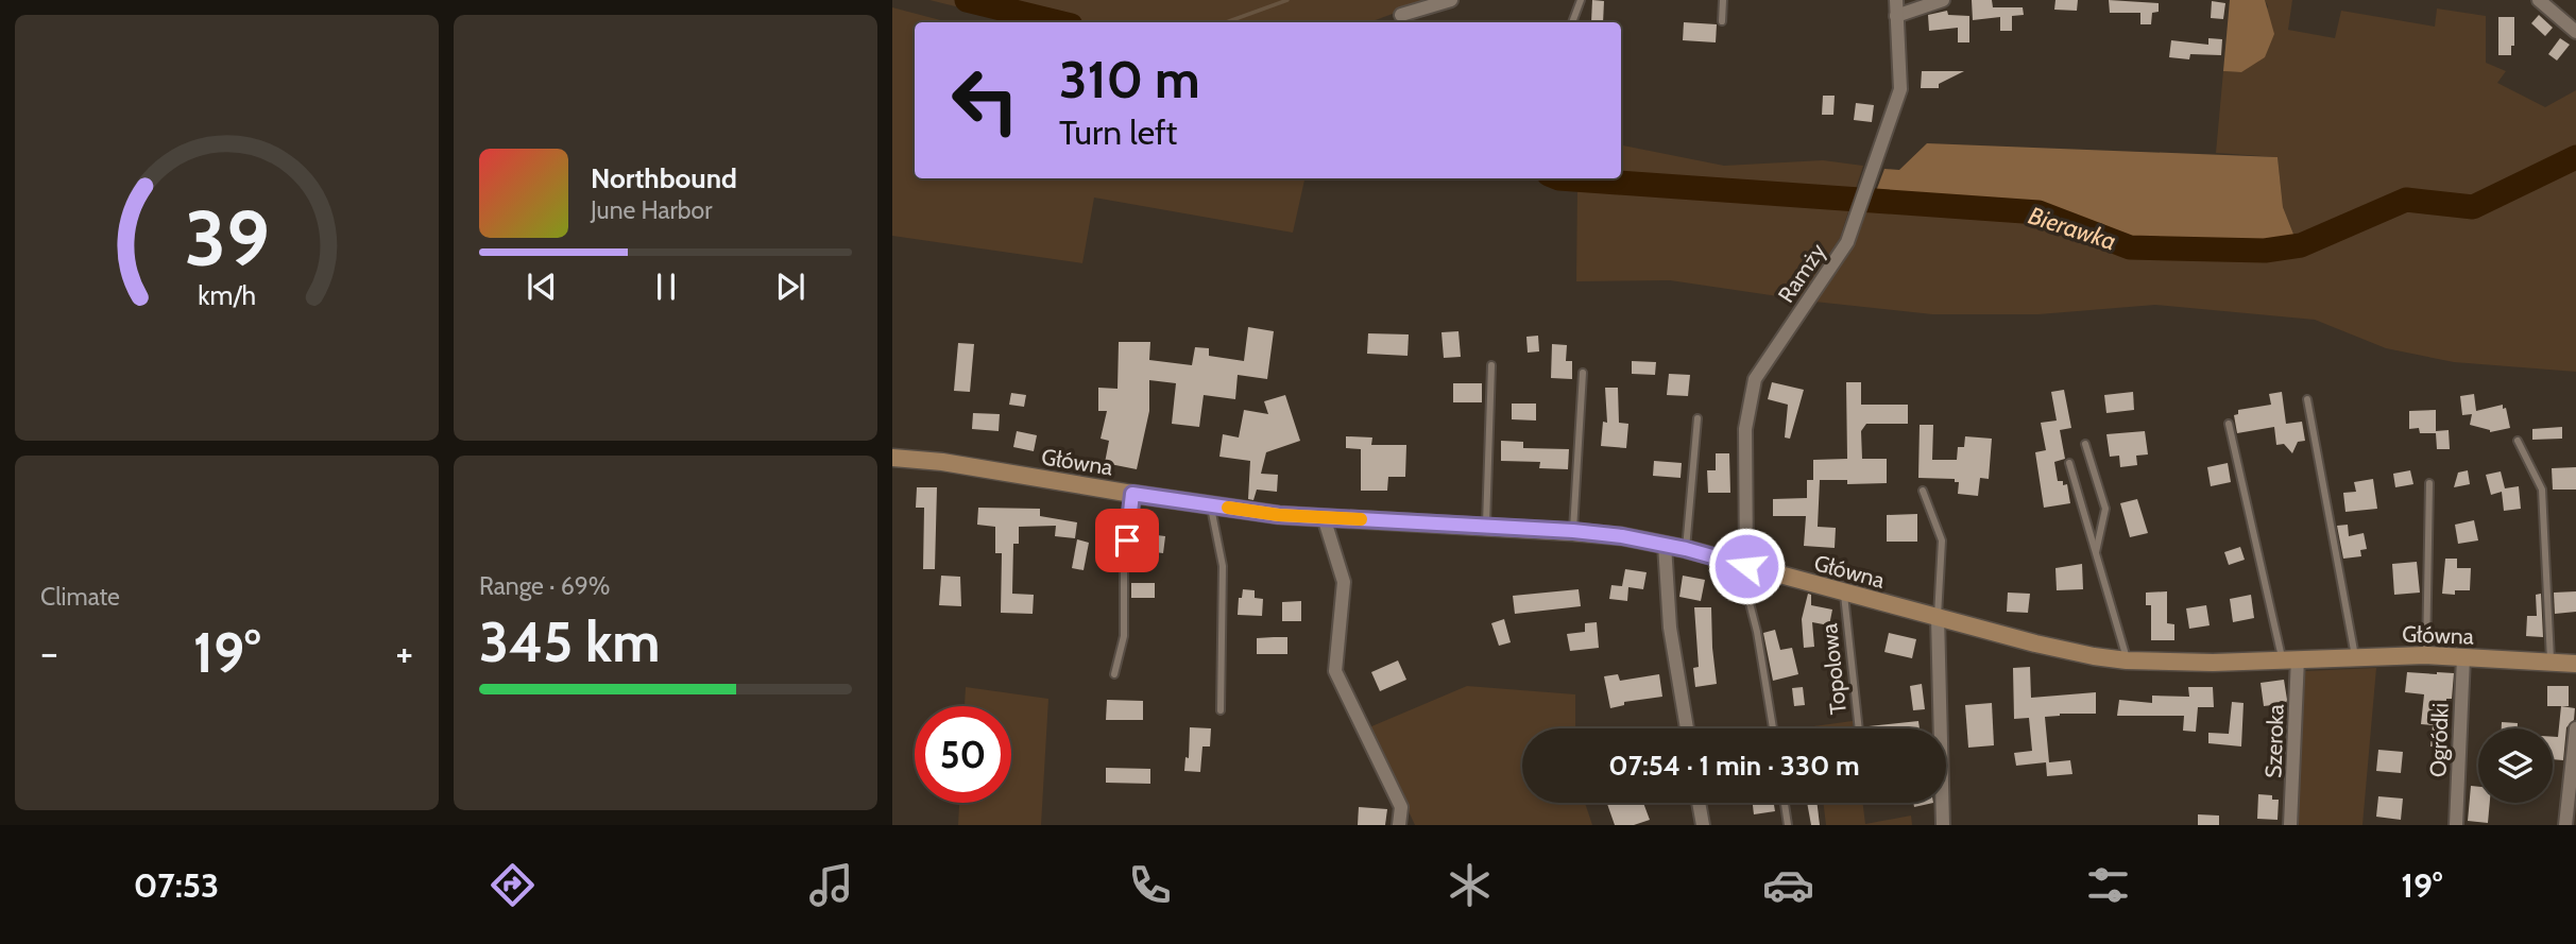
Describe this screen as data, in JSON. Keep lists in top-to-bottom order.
{
  "streets": {
    "main road": ["Główna"],
    "street": ["Ramży", "Ogródki", "Szeroka"],
    "lane": ["Topolowa"]
  },
  "crossings": [
    ["Ramży", "Główna"],
    ["Główna", "Topolowa"],
    ["Główna", "Ogródki"],
    ["Główna", "Szeroka"]
  ],
  "water": ["Bierawka"],
  "page": {
    "turn": ["310 m", "Turn left"],
    "song": ["Northbound", "June Harbor"],
    "tile": [
      "Climate",
      ["Range · 69%", "345 km"]
    ],
    "heat": ["−", "19°", "+"],
    "limit": "50",
    "trip": "07:54 · 1 min · 330 m",
    "tabs": ["07:53", "19°"],
    "gauge": ["39", "km/h"]
  }
}
